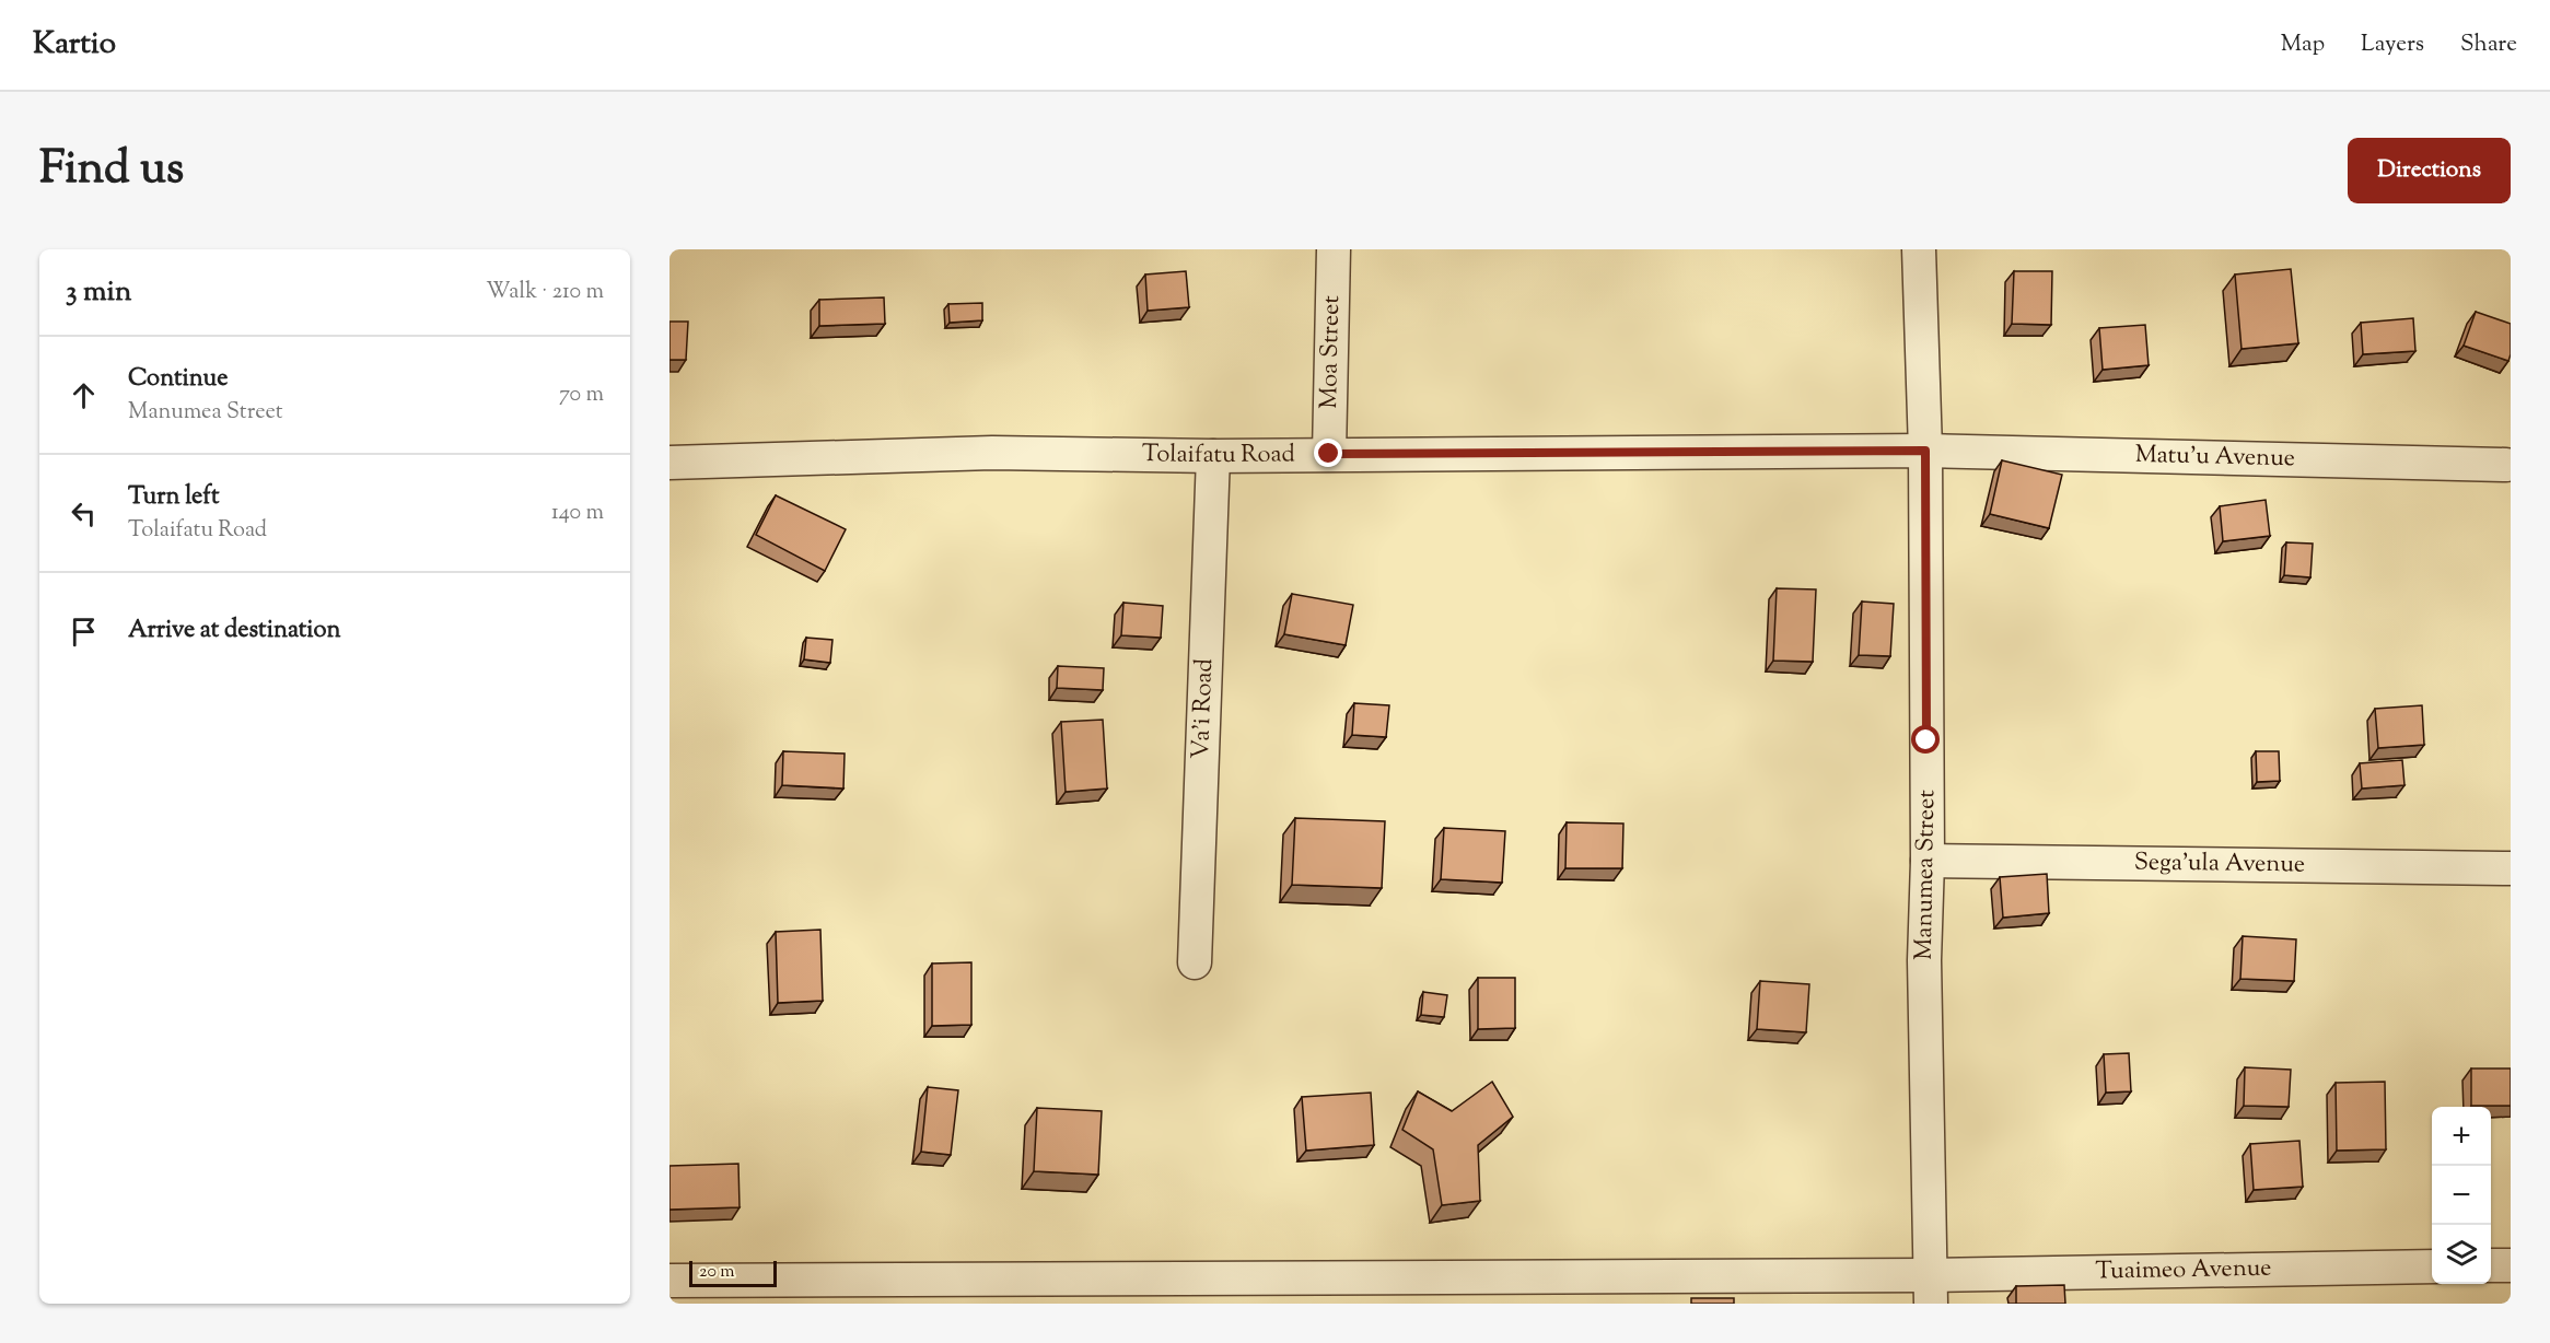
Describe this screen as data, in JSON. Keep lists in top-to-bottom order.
{
  "streets": {
    "street": [
      "Moa Street",
      "Tolaifatu Road",
      "Matu'u Avenue",
      "Va'i Road",
      "Sega'ula Avenue",
      "Manumea Street",
      "Tuaimeo Avenue"
    ]
  },
  "crossings": [
    ["Moa Street", "Tolaifatu Road"],
    ["Tolaifatu Road", "Matu'u Avenue"],
    ["Tolaifatu Road", "Va'i Road"],
    ["Tolaifatu Road", "Manumea Street"],
    ["Matu'u Avenue", "Manumea Street"],
    ["Sega'ula Avenue", "Manumea Street"],
    ["Manumea Street", "Tuaimeo Avenue"]
  ],
  "scale_bar": "20 m",
  "page": {
    "header": "Kartio",
    "nav": ["Map", "Layers", "Share"],
    "title": "Find us",
    "buttons": "Directions",
    "heading": ["3 min", "Walk · 210 m"],
    "list": [
      ["Continue", "Manumea Street", "70 m"],
      ["Turn left", "Tolaifatu Road", "140 m"],
      "Arrive at destination"
    ],
    "map_buttons": ["+", "−"],
    "scale": "20 m"
  }
}
